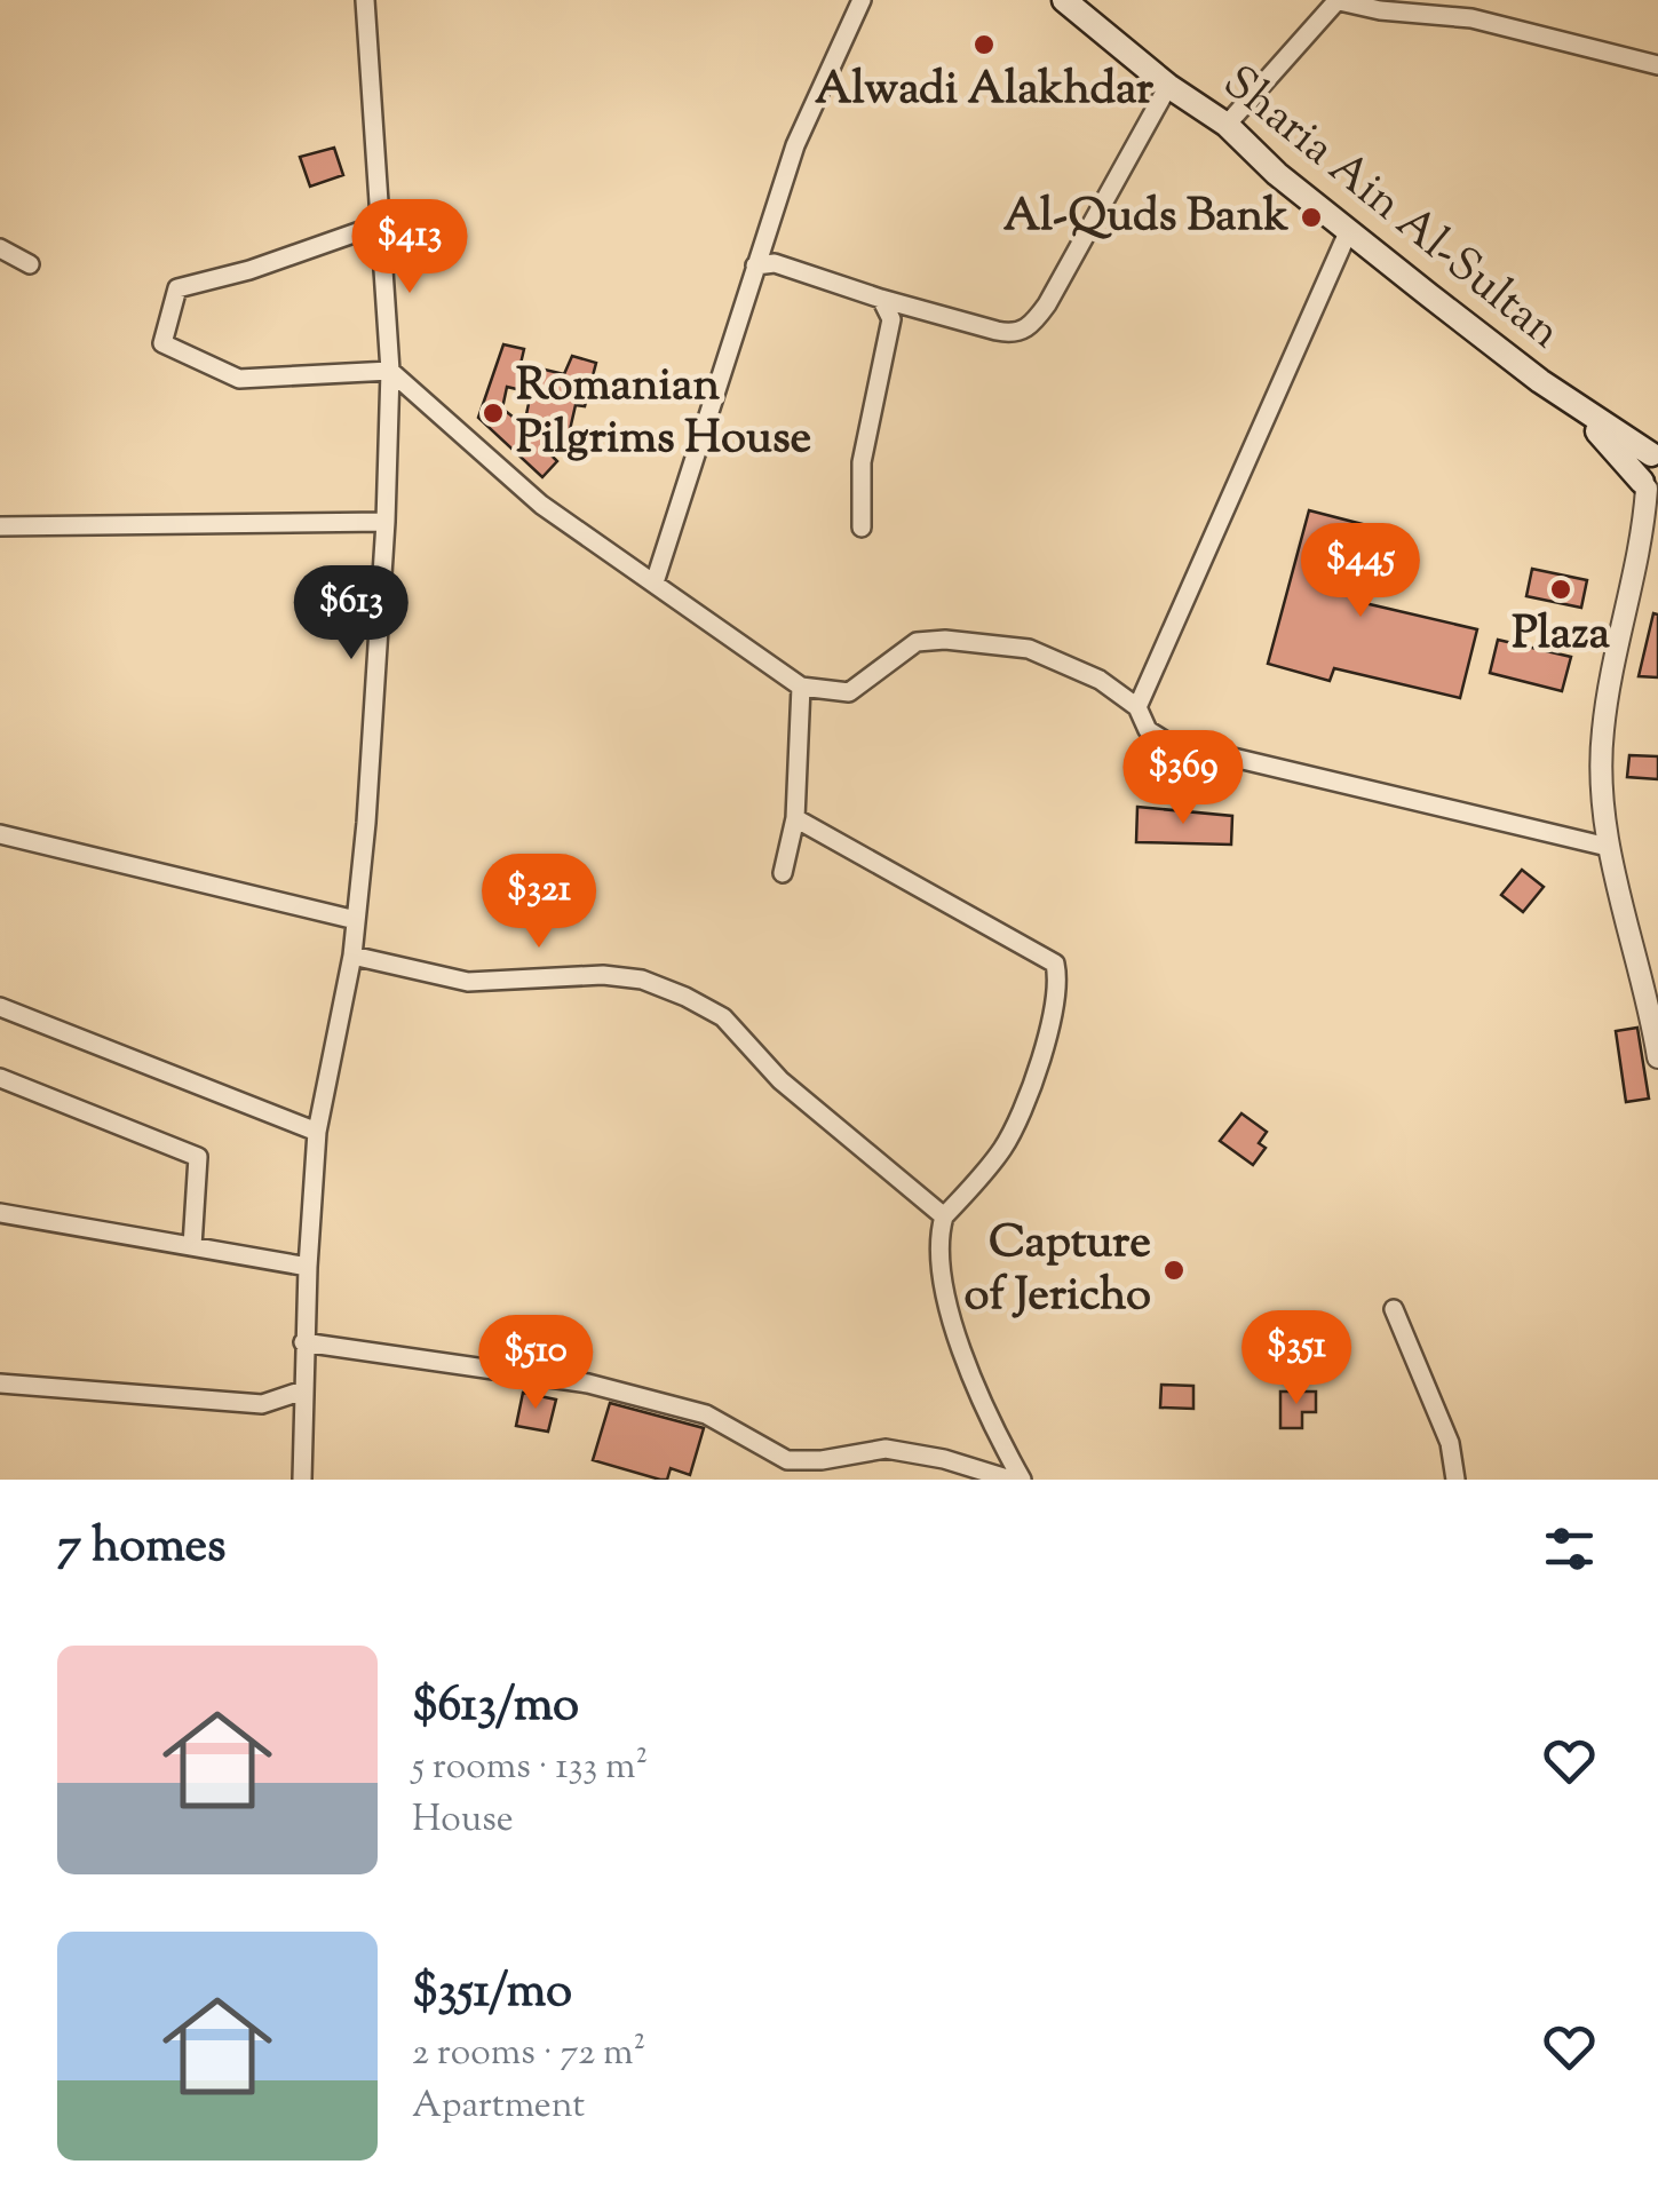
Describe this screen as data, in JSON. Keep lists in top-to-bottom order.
{
  "streets": {
    "main road": ["Sharia Ain Al-Sultan"]
  },
  "places": [
    "Alwadi Alakhdar",
    "Al-Quds Bank",
    "Romanian Pilgrims House",
    "Plaza",
    "Capture of Jericho"
  ],
  "page": {
    "price": [
      "$413",
      "$445",
      "$613",
      "$369",
      "$321",
      "$351",
      "$510"
    ],
    "heading": "7 homes",
    "list": [
      {
        "name": "$613/mo",
        "note": "5 rooms · 133 m² · House"
      },
      {
        "name": "$351/mo",
        "note": "2 rooms · 72 m² · Apartment"
      }
    ]
  }
}
